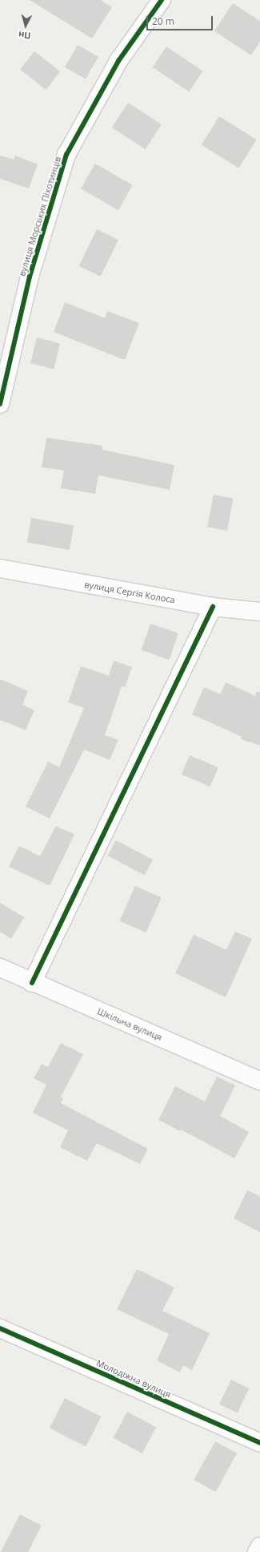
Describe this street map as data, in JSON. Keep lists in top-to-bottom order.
{
  "streets": {
    "street": [
      "вулиця Морських Піхотинців",
      "вулиця Сергія Колоса",
      "Шкільна вулиця",
      "Молодіжна вулиця"
    ]
  },
  "scale_bar": "20 m",
  "north": "bottom"
}
